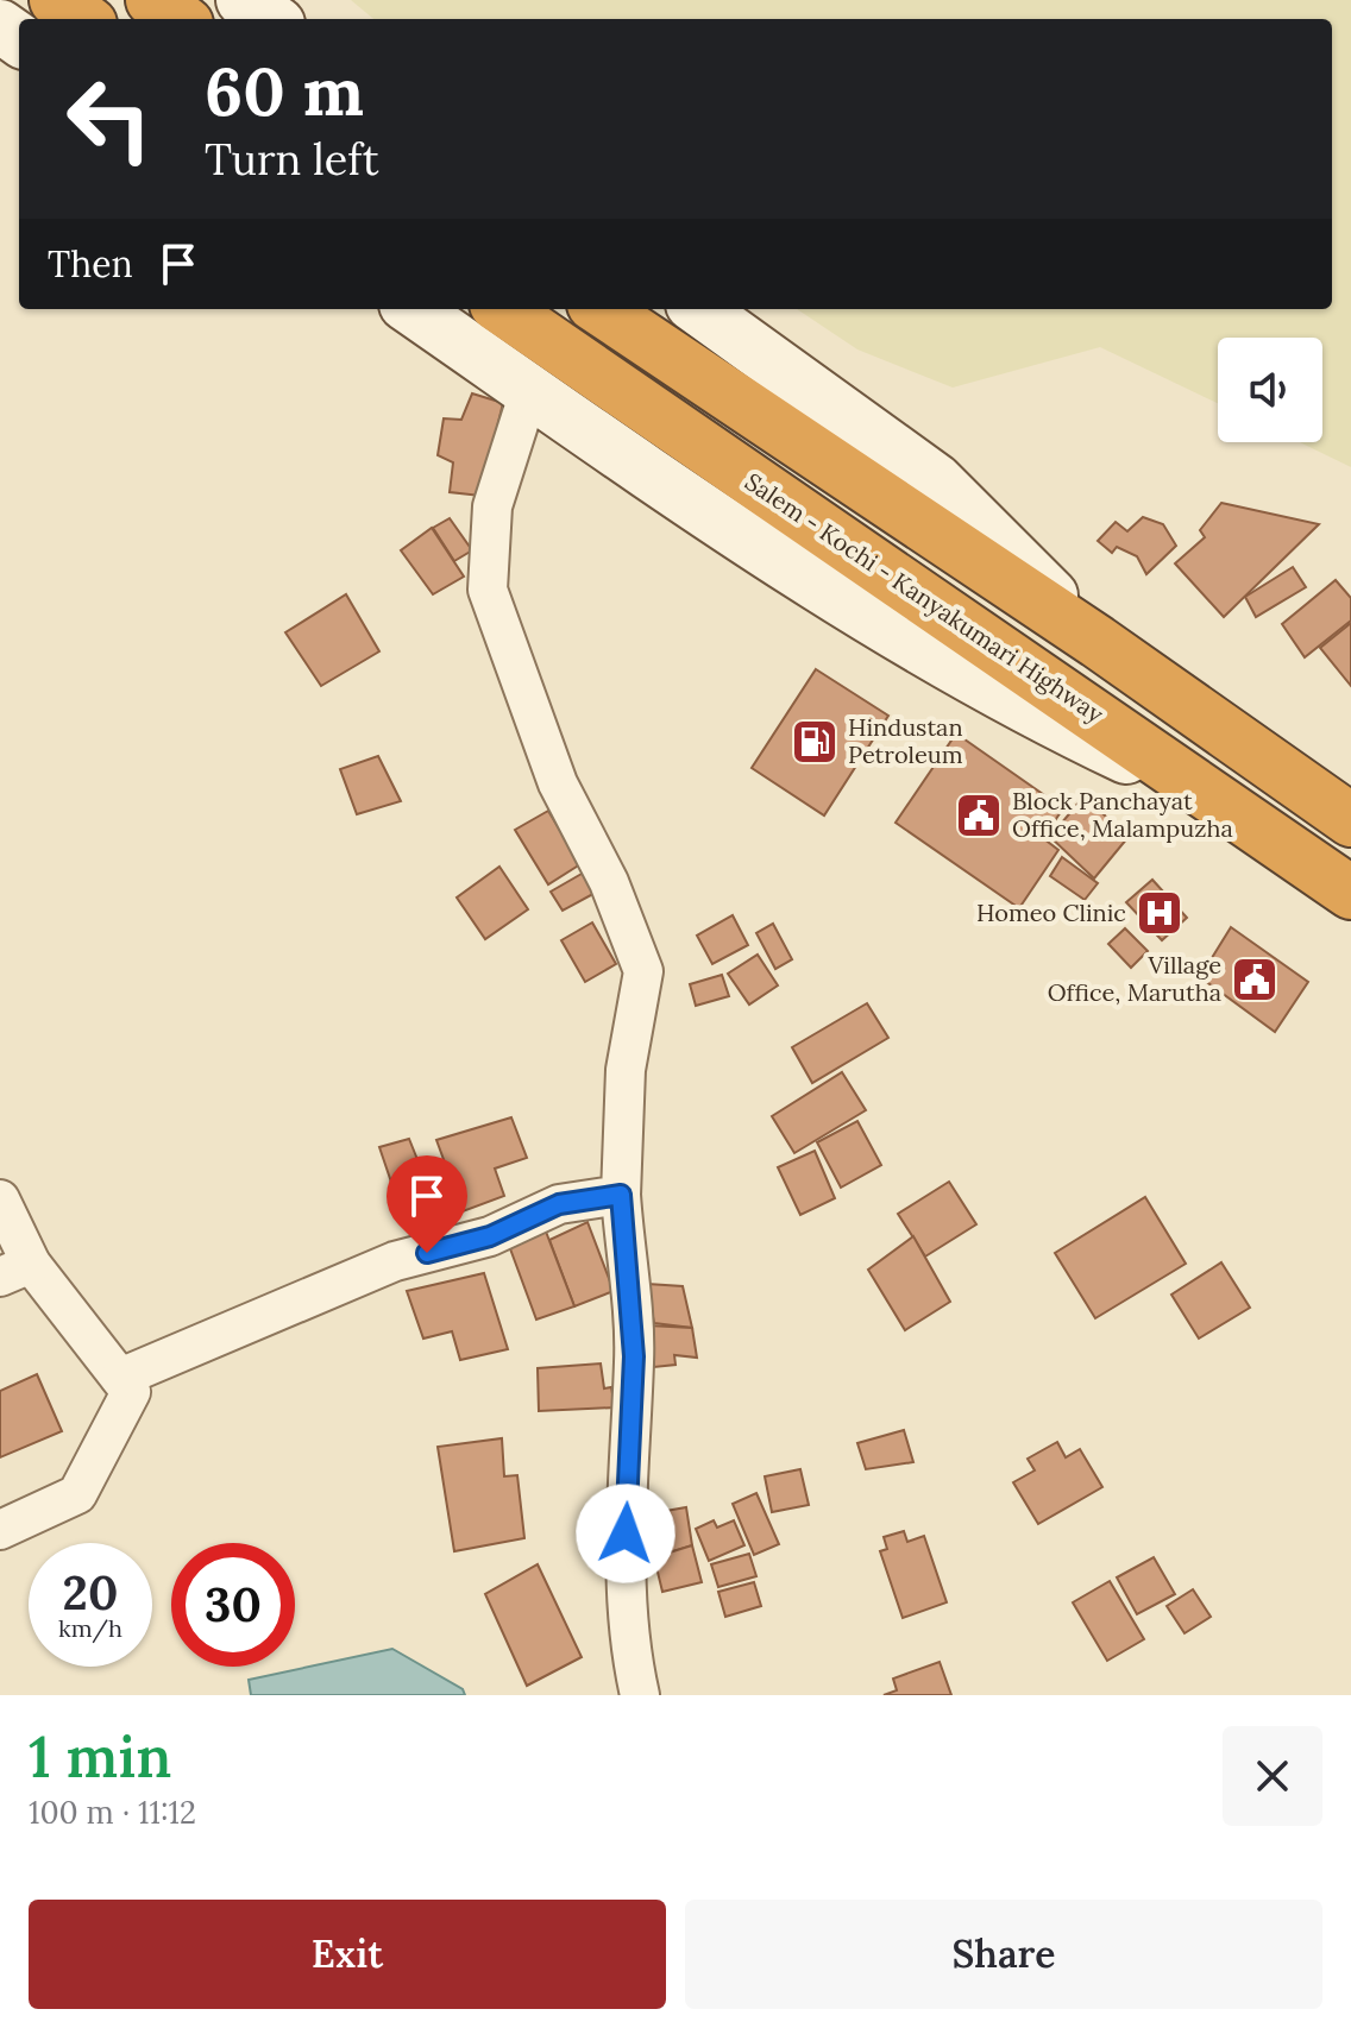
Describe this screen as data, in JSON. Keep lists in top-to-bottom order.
{
  "streets": {
    "highway": ["Salem - Kochi - Kanyakumari Highway"]
  },
  "places": {
    "fuel station": ["Hindustan Petroleum"],
    "public building": ["Block Panchayat Office, Malampuzha", "Village Office, Marutha"],
    "hospital": ["Homeo Clinic"]
  },
  "page": {
    "turn": ["60 m", "Turn left"],
    "then": "Then",
    "speed": "20 km/h",
    "limit": "30",
    "heading": ["1 min", "100 m · 11:12"],
    "buttons": ["Exit", "Share"]
  }
}
